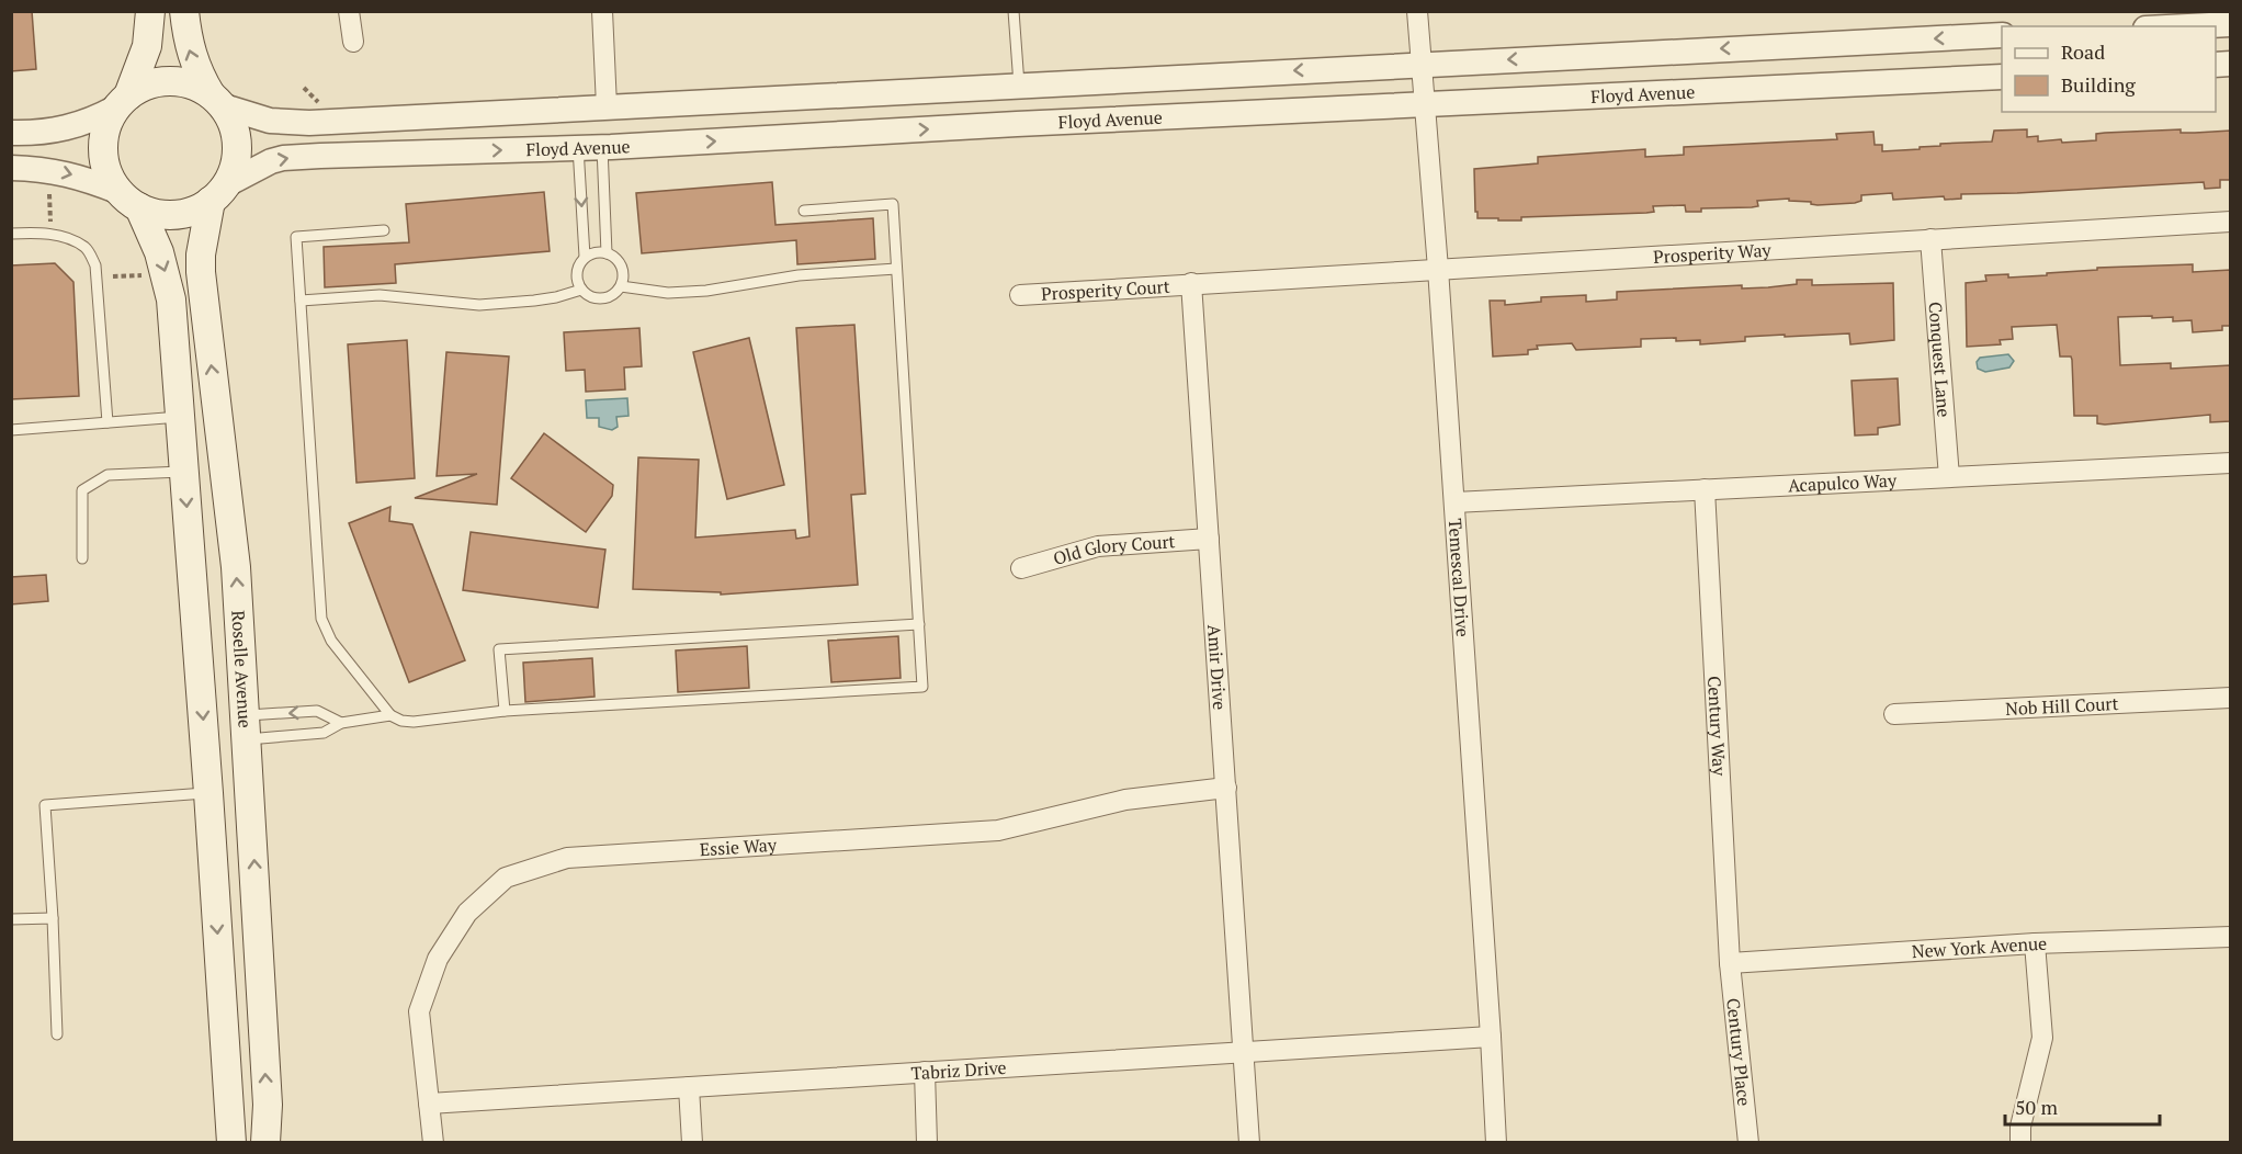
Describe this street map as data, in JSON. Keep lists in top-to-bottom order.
{
  "streets": {
    "main road": ["Roselle Avenue"],
    "street": [
      "Floyd Avenue",
      "Prosperity Way",
      "Prosperity Court",
      "Conquest Lane",
      "Acapulco Way",
      "Old Glory Court",
      "Temescal Drive",
      "Amir Drive",
      "Nob Hill Court",
      "Century Way",
      "Essie Way",
      "New York Avenue",
      "Century Place",
      "Tabriz Drive"
    ]
  },
  "crossings": [
    ["Floyd Avenue", "Temescal Drive"],
    ["Floyd Avenue", "Roselle Avenue"],
    ["Prosperity Way", "Prosperity Court"],
    ["Prosperity Way", "Conquest Lane"],
    ["Prosperity Way", "Temescal Drive"],
    ["Prosperity Way", "Amir Drive"],
    ["Prosperity Court", "Amir Drive"],
    ["Conquest Lane", "Acapulco Way"],
    ["Acapulco Way", "Temescal Drive"],
    ["Acapulco Way", "Century Way"],
    ["Old Glory Court", "Amir Drive"],
    ["Temescal Drive", "Tabriz Drive"],
    ["Amir Drive", "Essie Way"],
    ["Amir Drive", "Tabriz Drive"],
    ["Century Way", "New York Avenue"],
    ["Century Way", "Century Place"],
    ["Essie Way", "Tabriz Drive"],
    ["New York Avenue", "Century Place"]
  ],
  "legend": ["Road", "Building"],
  "scale_bar": "50 m"
}
